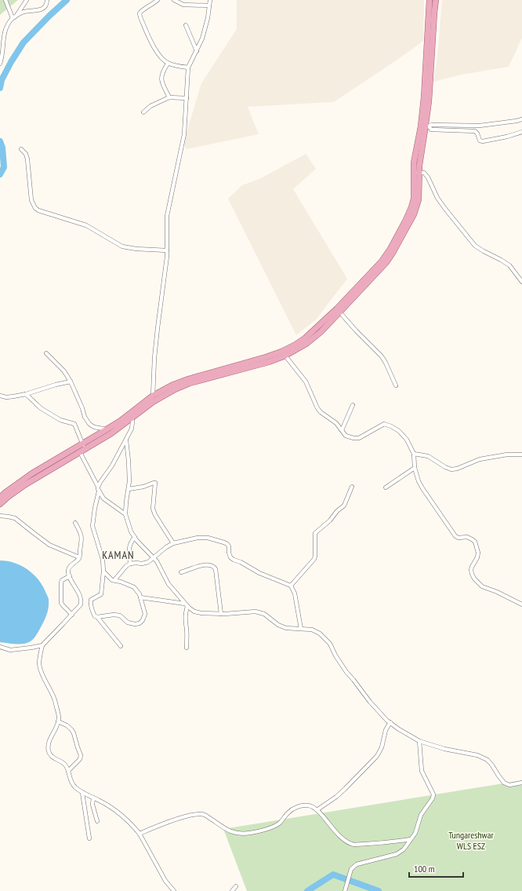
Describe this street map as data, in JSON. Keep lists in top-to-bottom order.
{
  "districts": ["KAMAN"],
  "parks": ["Tungareshwar WLS ESZ"],
  "scale_bar": "100 m"
}
